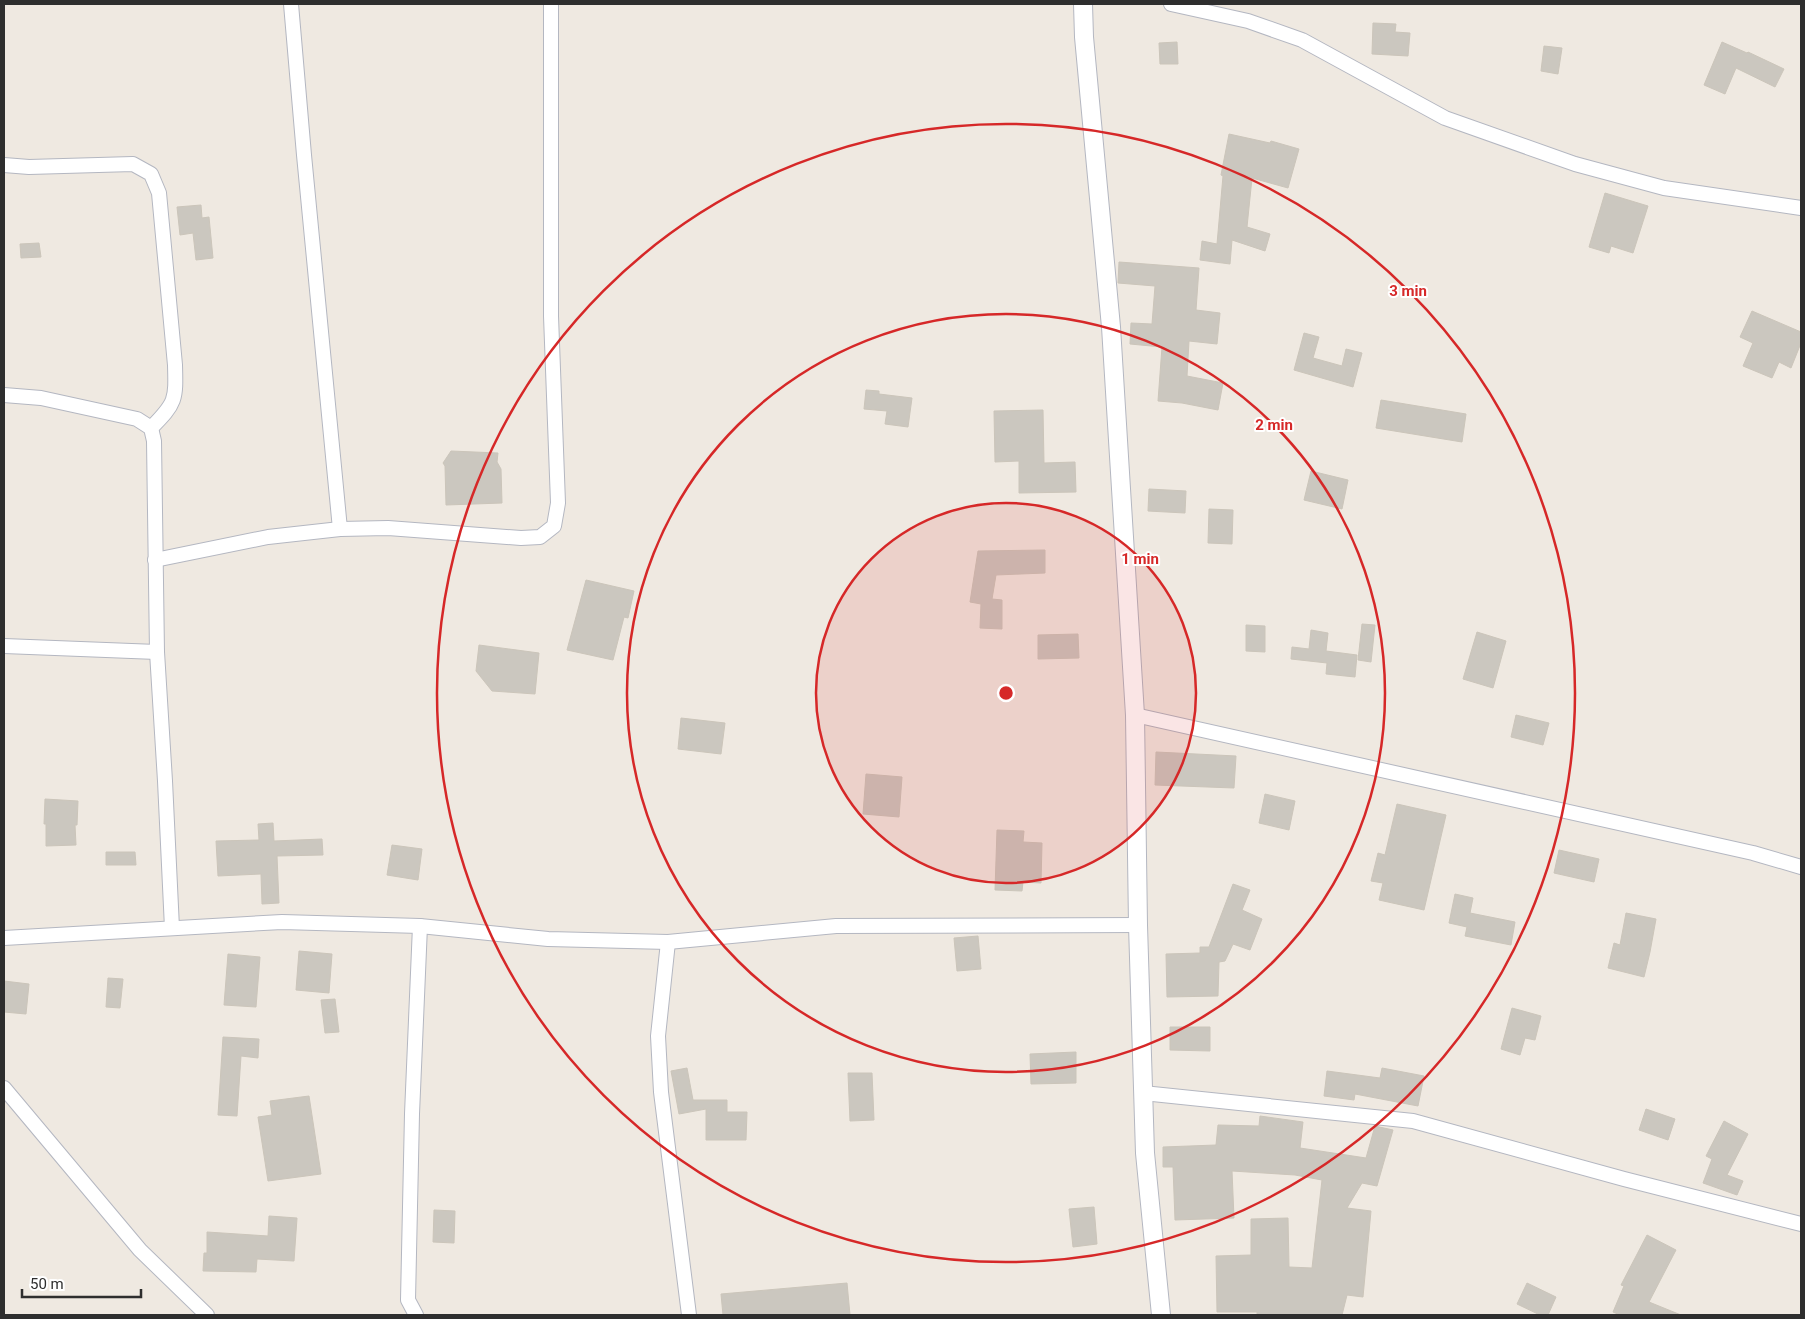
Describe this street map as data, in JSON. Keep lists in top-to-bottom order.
{
  "scale_bar": "50 m",
  "rings": ["3 min", "2 min", "1 min"]
}
